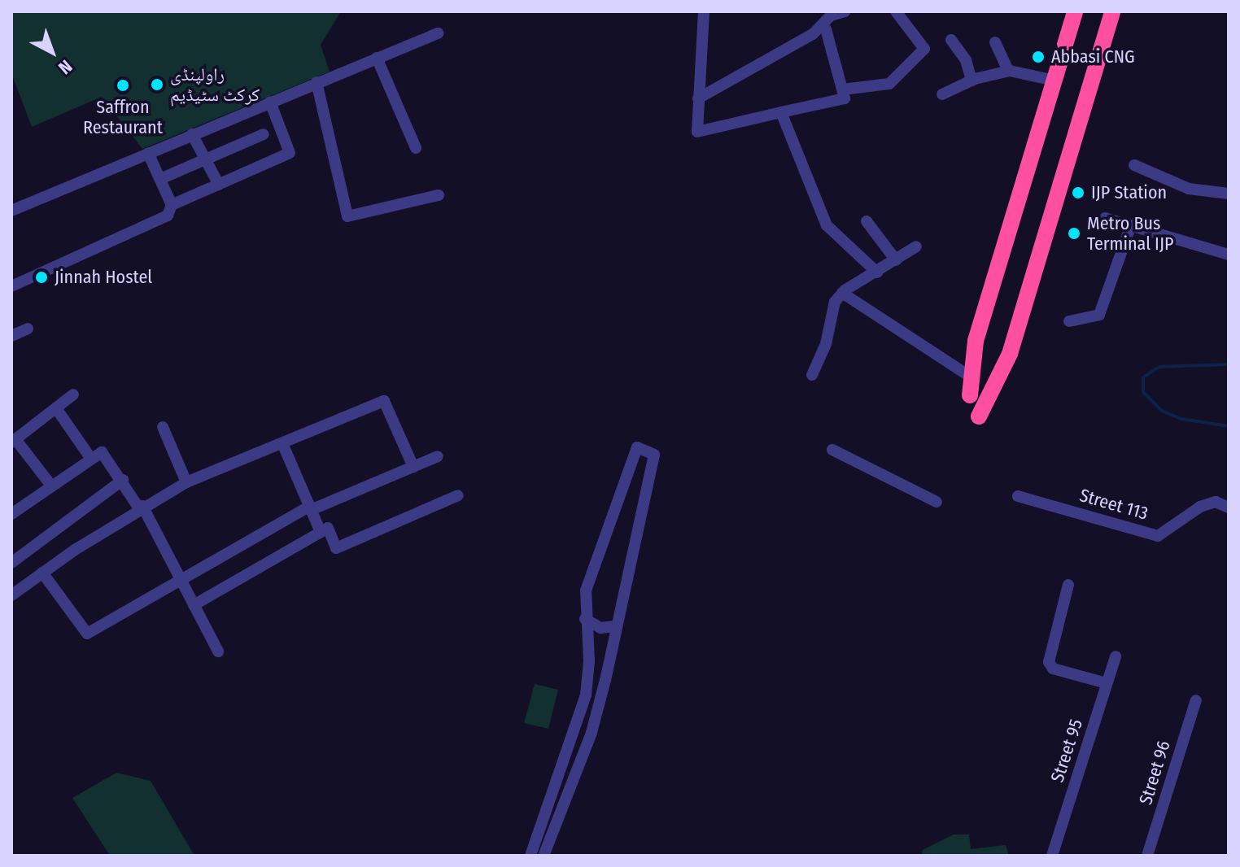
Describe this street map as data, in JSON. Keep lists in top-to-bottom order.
{
  "streets": {
    "street": ["Street 113", "Street 95", "Street 96"]
  },
  "places": [
    "Abbasi CNG",
    "راولپنڈی کرکٹ سٹیڈیم",
    "Saffron Restaurant",
    "IJP Station",
    "Metro Bus Terminal IJP",
    "Jinnah Hostel"
  ],
  "north": "bottom right"
}
